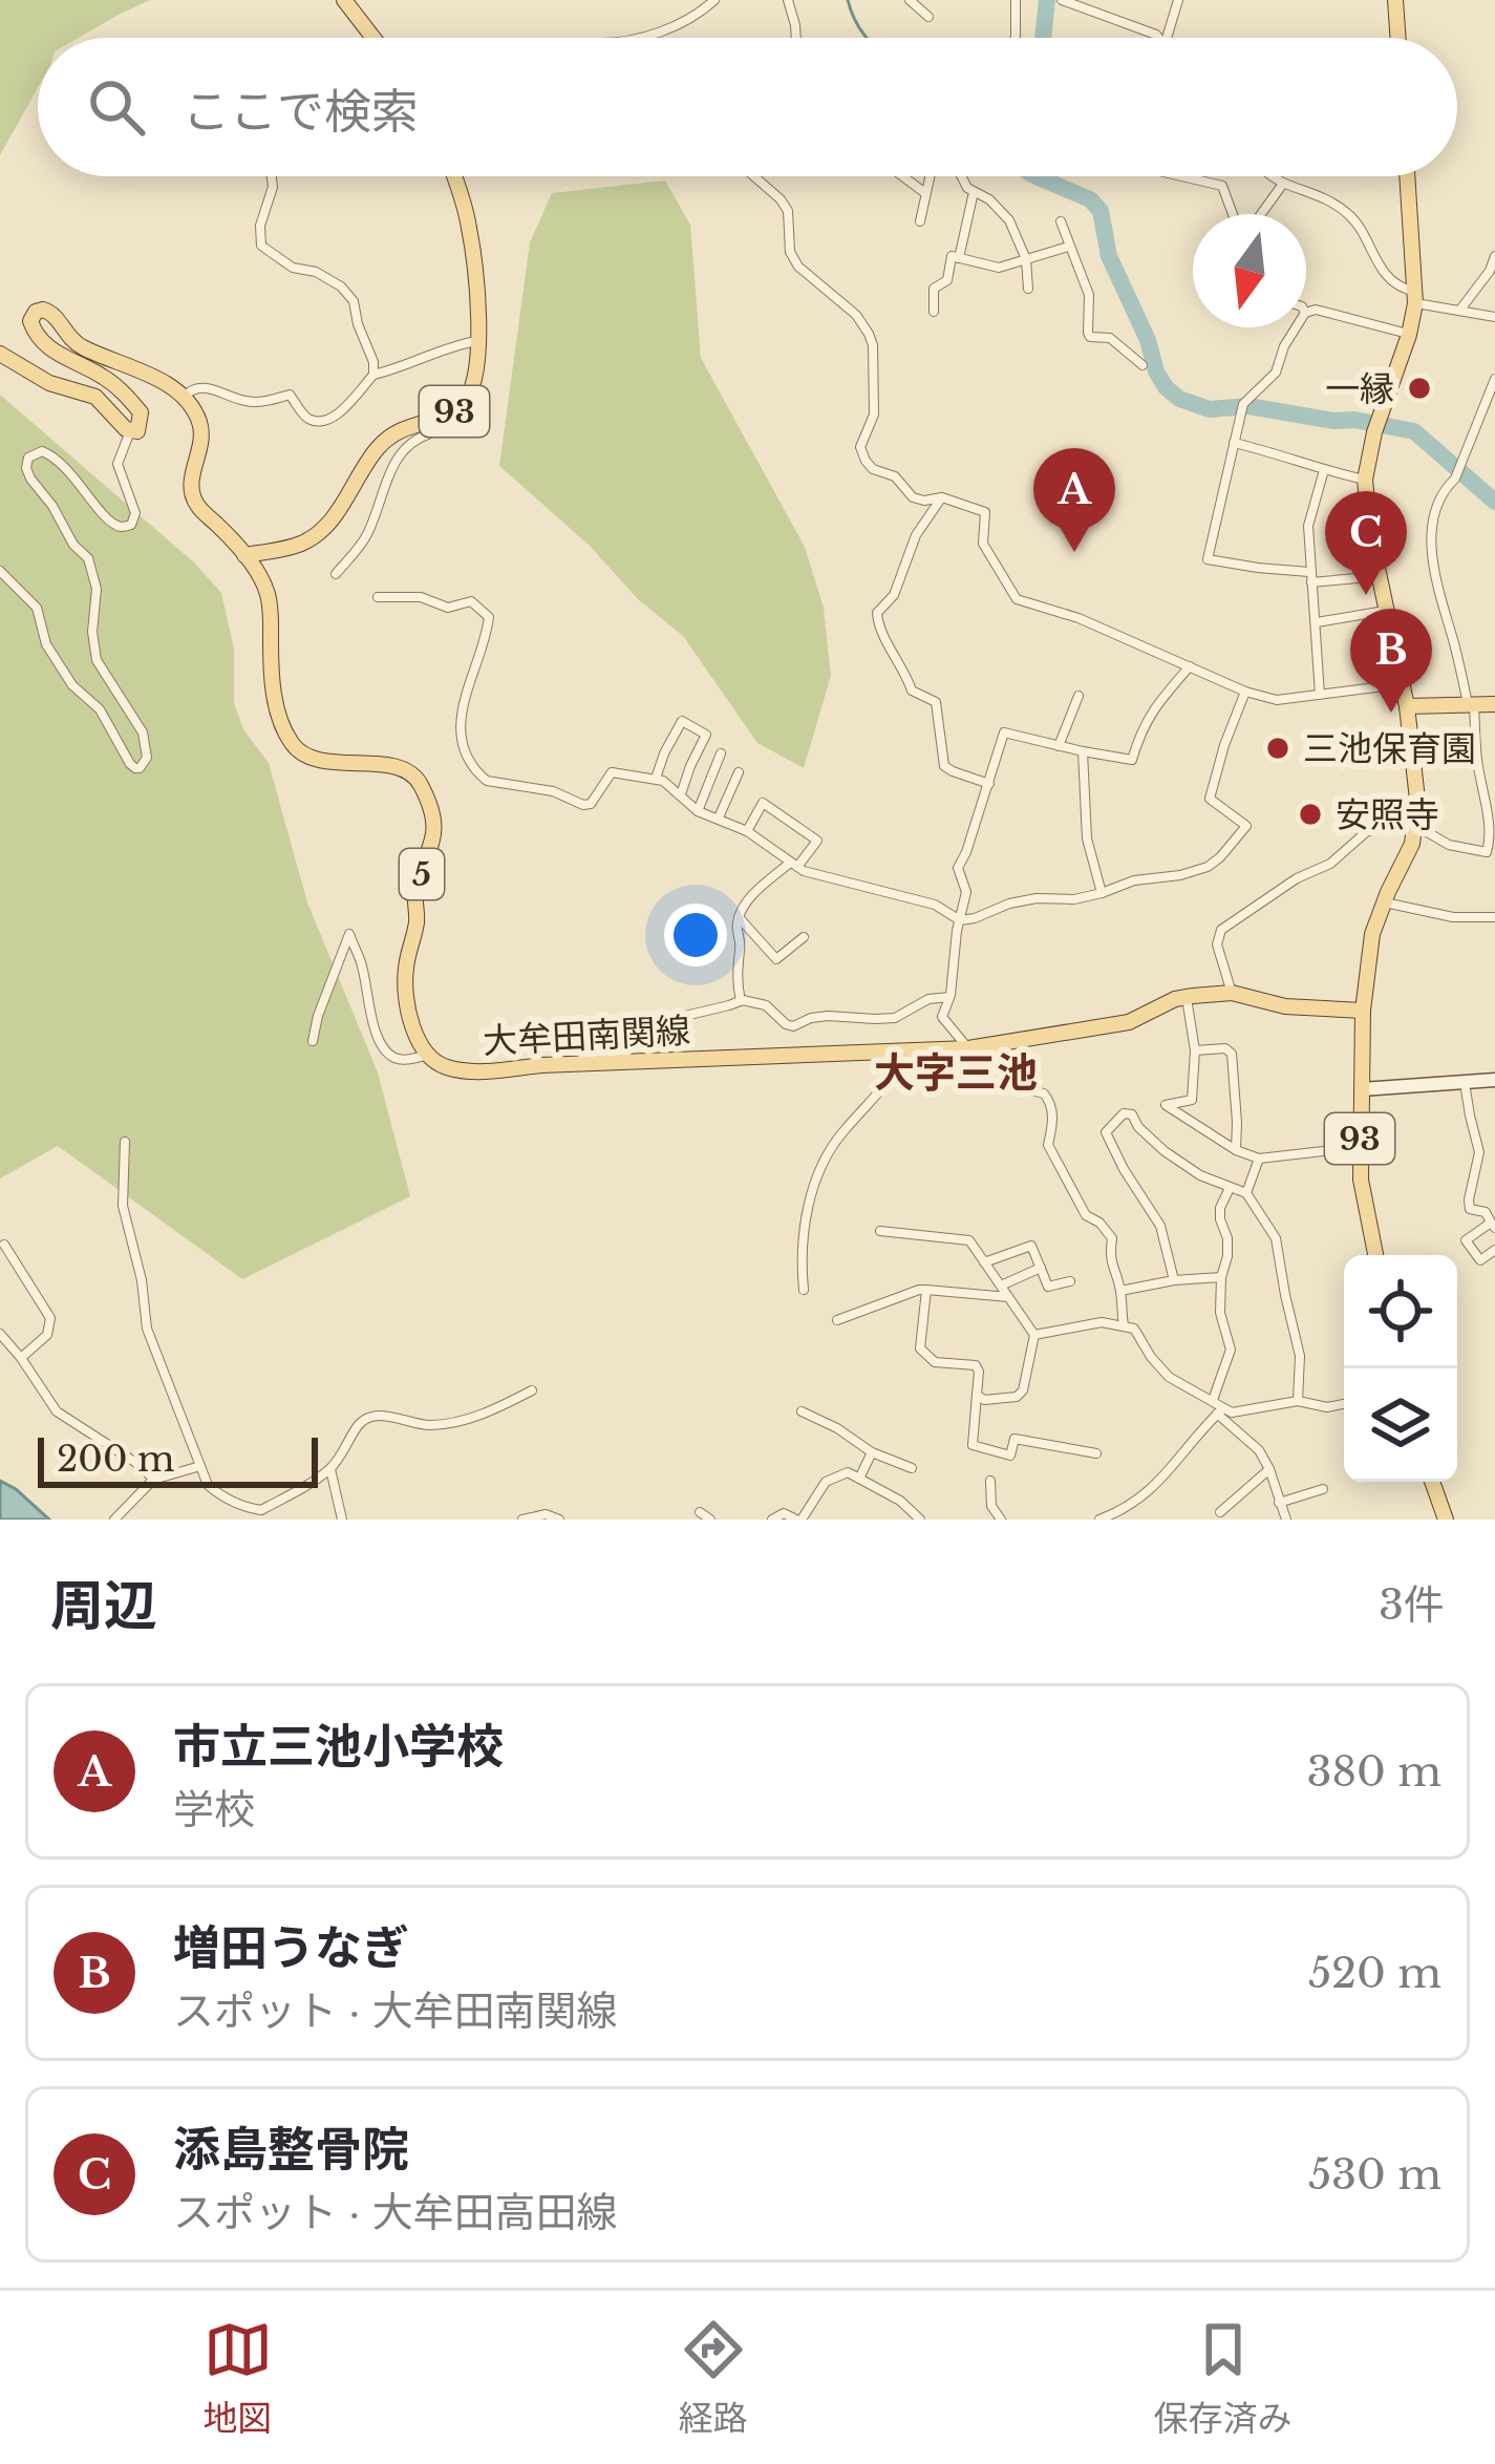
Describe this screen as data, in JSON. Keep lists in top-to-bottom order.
{
  "streets": {
    "main road": ["93", "5", "大牟田南関線"]
  },
  "crossings": [
    ["93", "5"],
    ["93", "大牟田南関線"],
    ["5", "大牟田南関線"]
  ],
  "districts": ["大字三池"],
  "places": ["一縁", "三池保育園", "安照寺"],
  "scale_bar": "200 m",
  "north": "bottom",
  "page": {
    "search": "ここで検索",
    "pins": ["A", "C", "B"],
    "scale": "200 m",
    "heading": ["周辺", "3件"],
    "list": [
      {
        "mark": "A",
        "name": "市立三池小学校",
        "note": "学校",
        "value": "380 m"
      },
      {
        "mark": "B",
        "name": "増田うなぎ",
        "note": "スポット · 大牟田南関線",
        "value": "520 m"
      },
      {
        "mark": "C",
        "name": "添島整骨院",
        "note": "スポット · 大牟田高田線",
        "value": "530 m"
      }
    ],
    "nav": ["地図", "経路", "保存済み"]
  }
}
